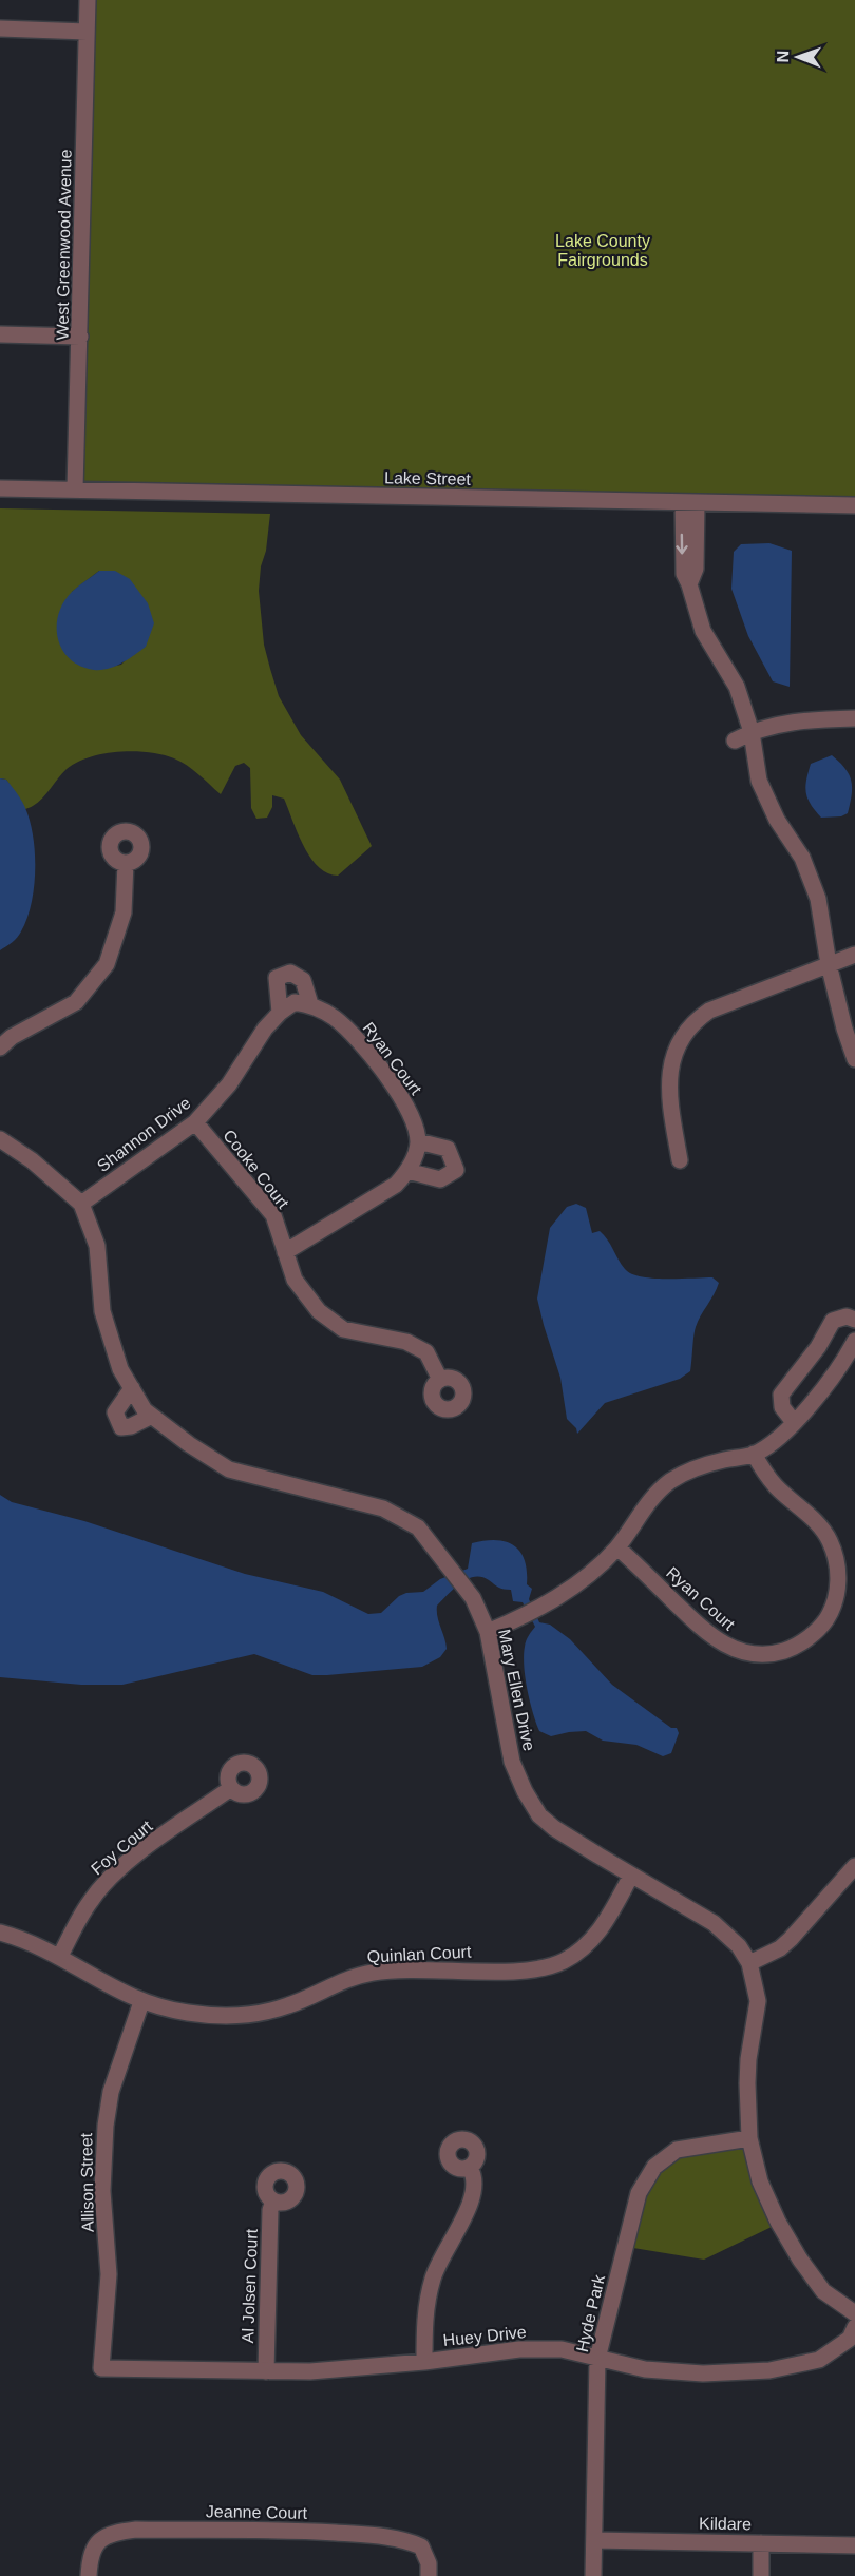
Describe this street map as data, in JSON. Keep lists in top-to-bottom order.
{
  "streets": {
    "street": [
      "West Greenwood Avenue",
      "Lake Street",
      "Ryan Court",
      "Shannon Drive",
      "Cooke Court",
      "Mary Ellen Drive",
      "Foy Court",
      "Quinlan Court",
      "Allison Street",
      "Al Jolsen Court",
      "Hyde Park",
      "Huey Drive",
      "Jeanne Court",
      "Kildare"
    ]
  },
  "crossings": [
    ["West Greenwood Avenue", "Lake Street"],
    ["Ryan Court", "Shannon Drive"],
    ["Shannon Drive", "Cooke Court"],
    ["Shannon Drive", "Mary Ellen Drive"],
    ["Mary Ellen Drive", "Quinlan Court"],
    ["Mary Ellen Drive", "Hyde Park"],
    ["Foy Court", "Quinlan Court"],
    ["Quinlan Court", "Allison Street"],
    ["Allison Street", "Huey Drive"],
    ["Al Jolsen Court", "Huey Drive"],
    ["Hyde Park", "Huey Drive"],
    ["Hyde Park", "Kildare"]
  ],
  "parks": ["Lake County Fairgrounds"],
  "north": "left"
}
